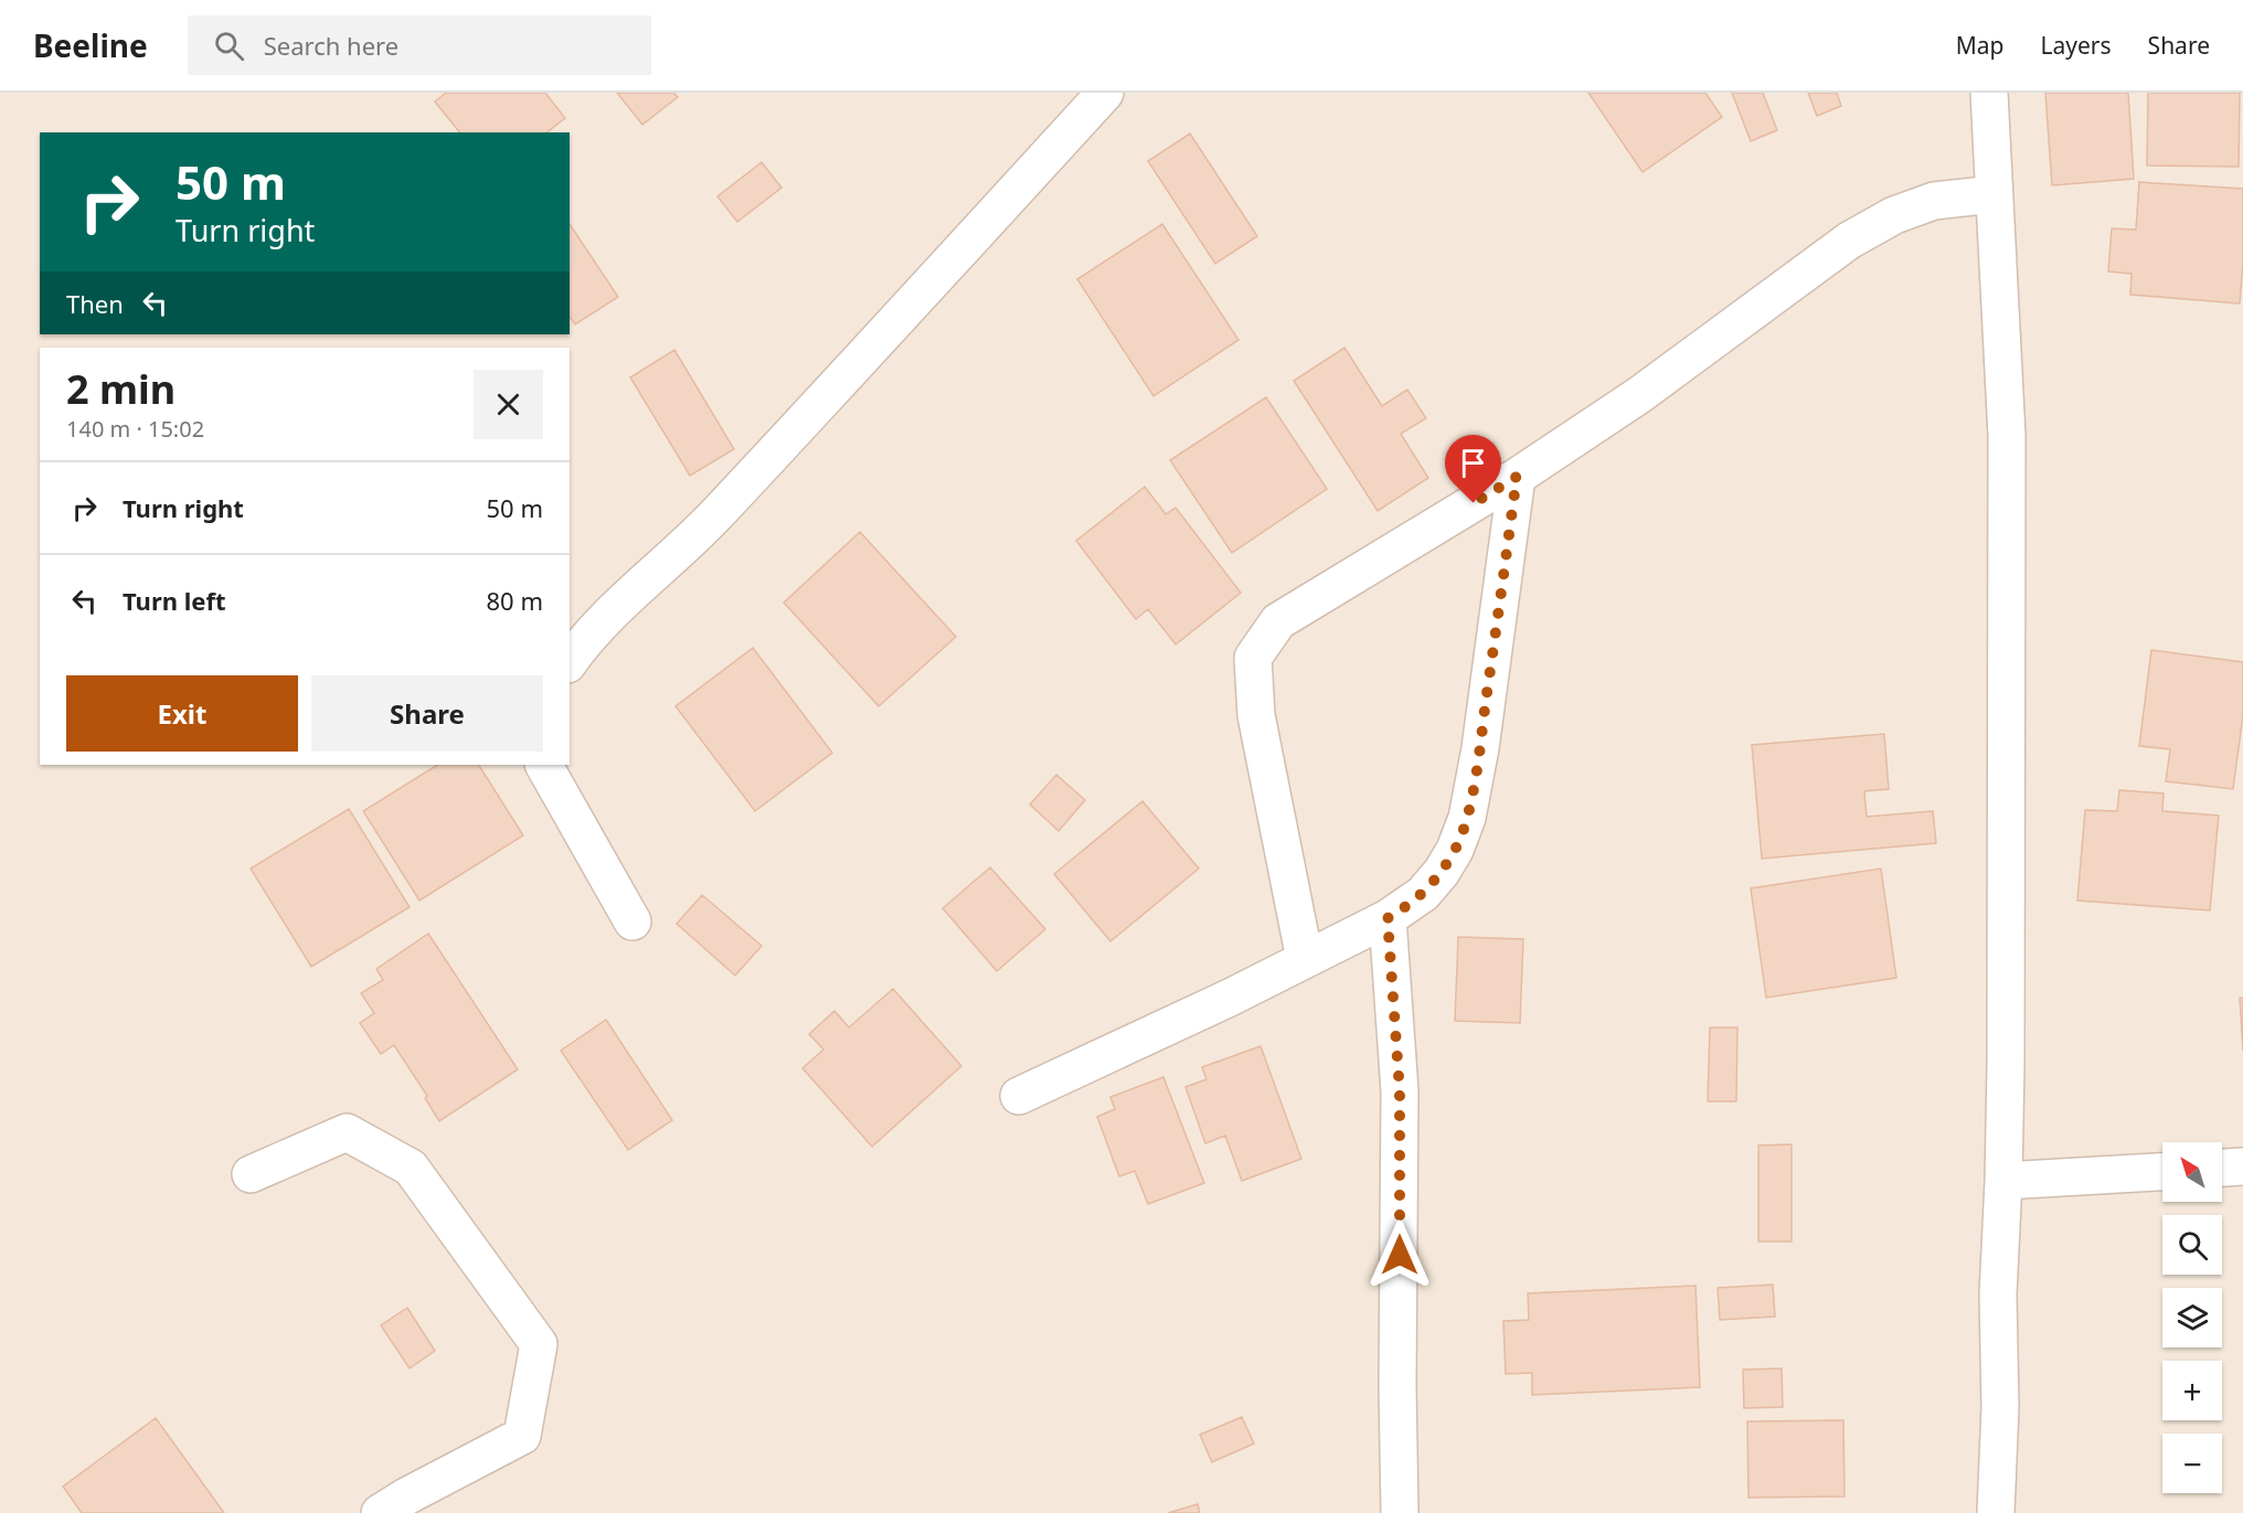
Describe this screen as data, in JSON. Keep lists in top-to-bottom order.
{
  "north": "top left",
  "page": {
    "header": "Beeline",
    "search": "Search here",
    "nav": ["Map", "Layers", "Share"],
    "turn": ["50 m", "Turn right"],
    "then": "Then",
    "heading": ["2 min", "140 m · 15:02"],
    "list": [
      {
        "name": "Turn right",
        "value": "50 m"
      },
      {
        "name": "Turn left",
        "value": "80 m"
      }
    ],
    "buttons": ["Exit", "Share"],
    "map_buttons": ["+", "−"]
  }
}
